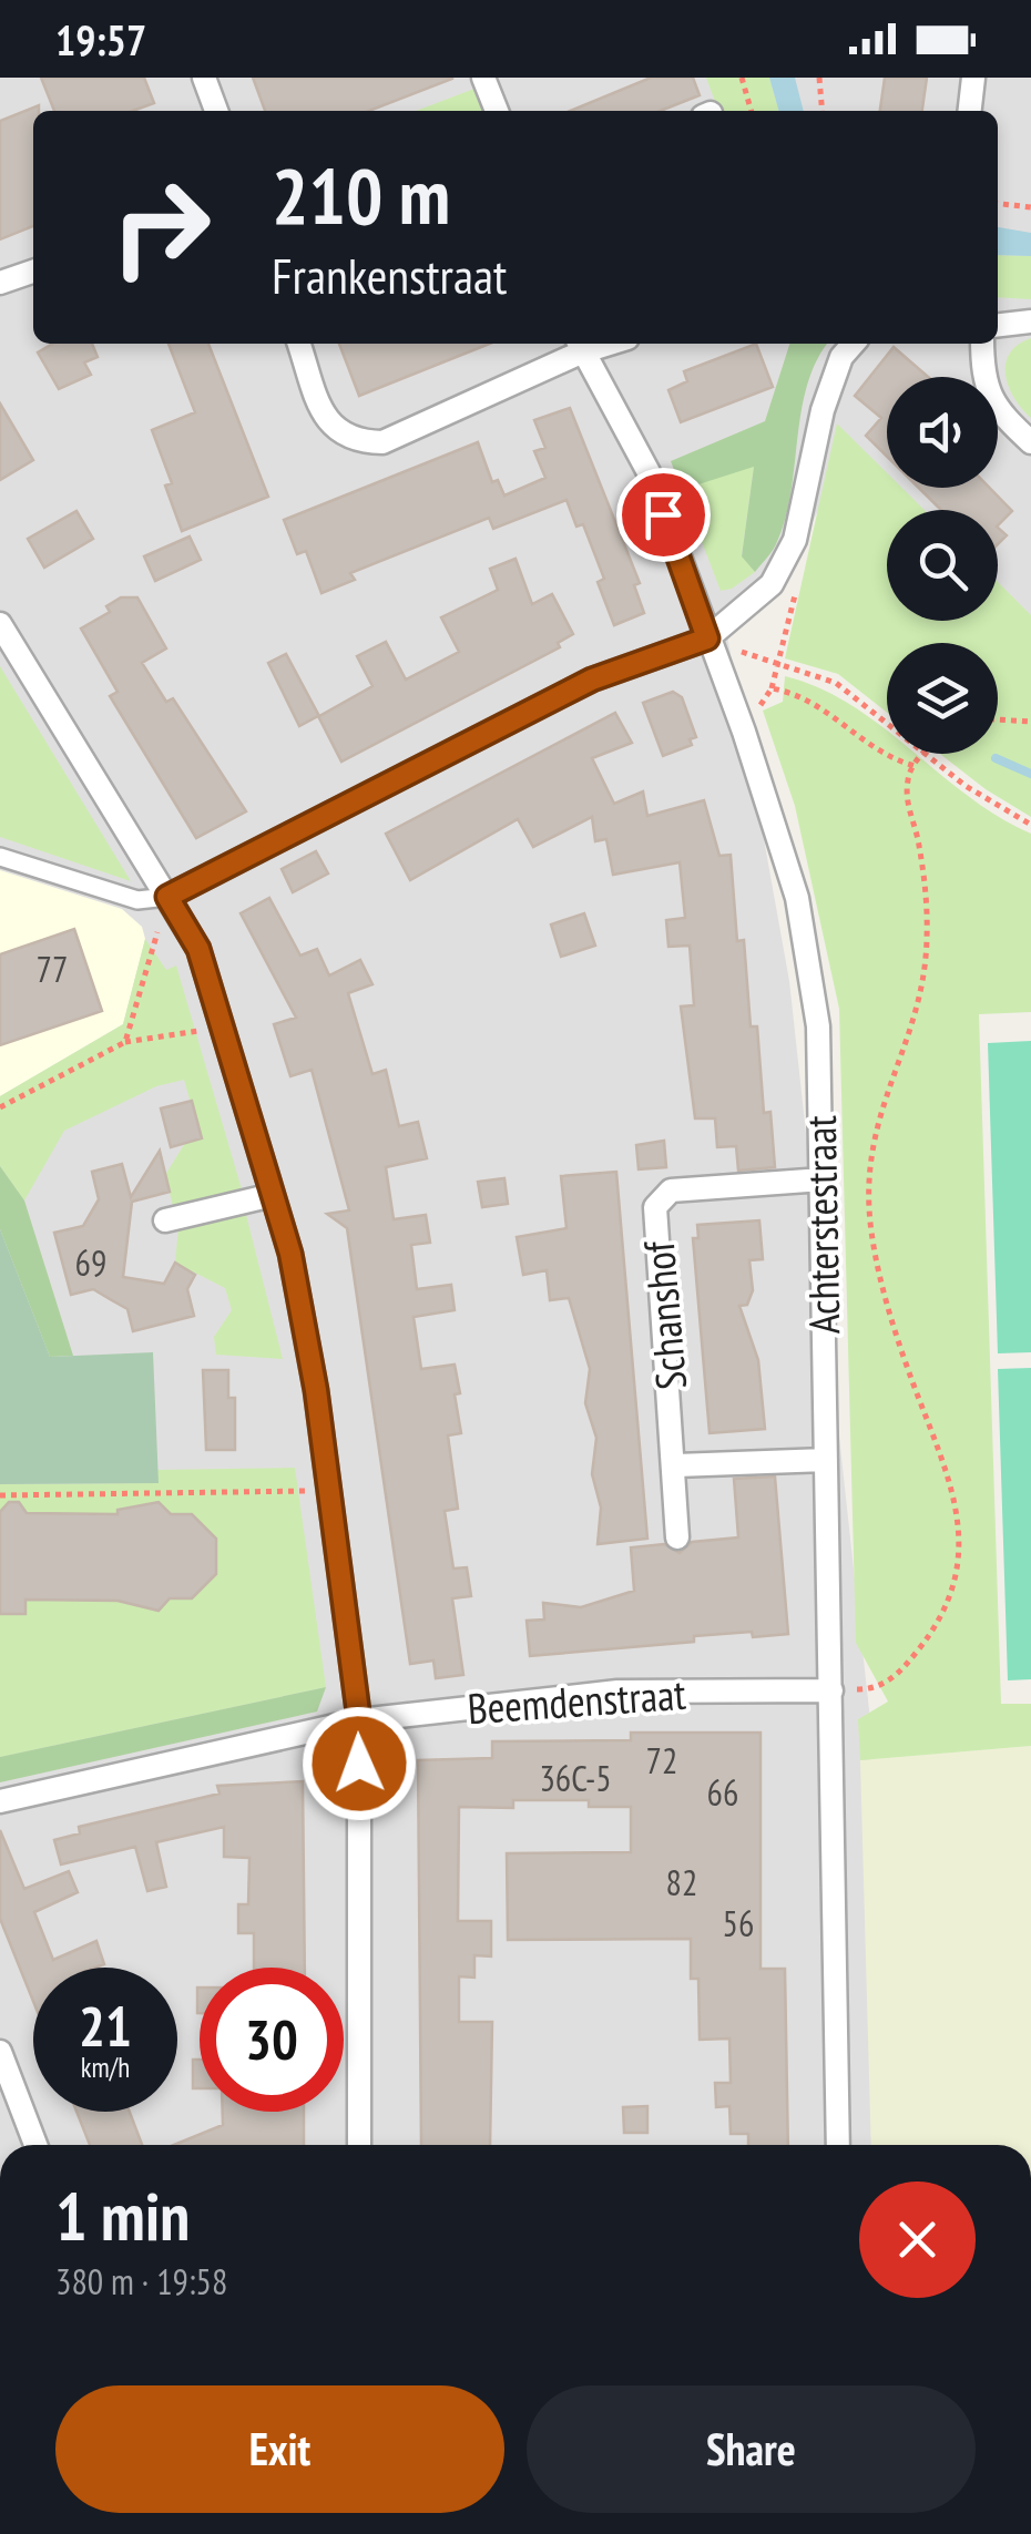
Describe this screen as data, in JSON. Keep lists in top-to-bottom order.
{
  "streets": {
    "street": ["Achterstestraat", "Schanshof", "Beemdenstraat"]
  },
  "crossings": [
    ["Achterstestraat", "Schanshof"],
    ["Achterstestraat", "Beemdenstraat"]
  ],
  "house_numbers": [
    "77",
    "69",
    "72",
    "36C-5",
    "66",
    "82",
    "56"
  ],
  "page": {
    "status": "19:57",
    "turn": ["210 m", "Frankenstraat"],
    "speed": "21 km/h",
    "limit": "30",
    "heading": ["1 min", "380 m · 19:58"],
    "buttons": ["Exit", "Share"]
  }
}
